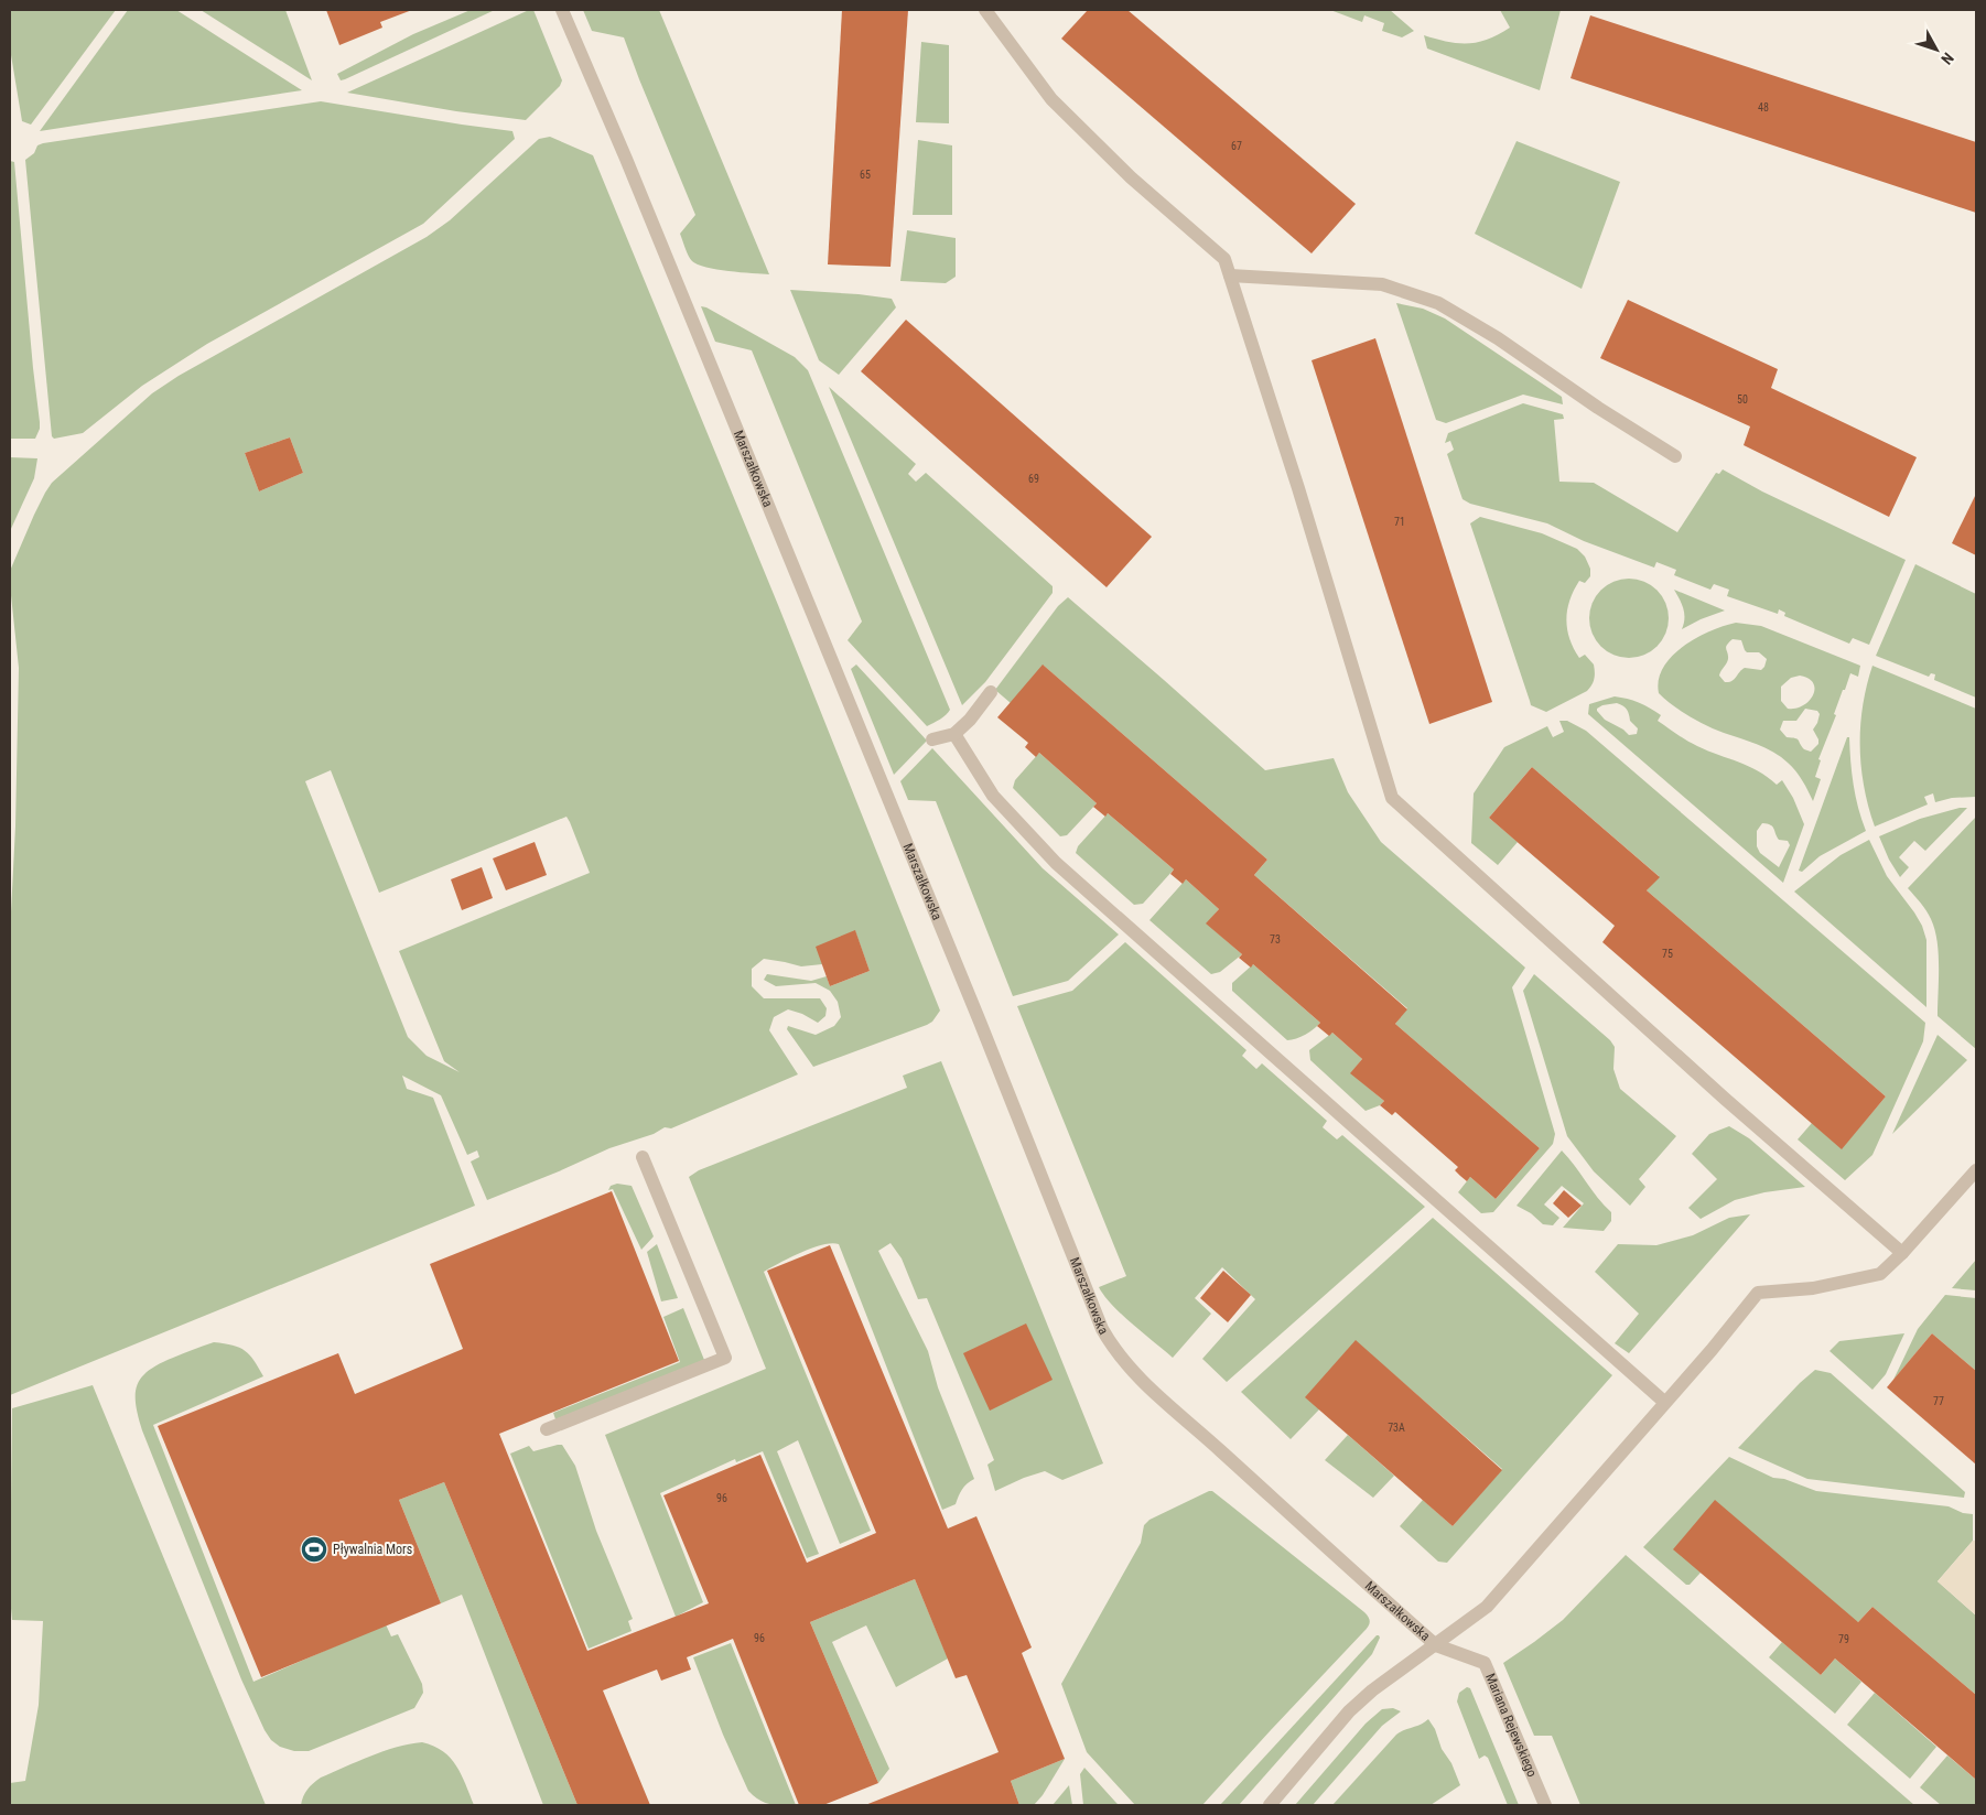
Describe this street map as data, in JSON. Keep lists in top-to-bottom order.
{
  "streets": {
    "street": ["Marszałkowska", "Mariana Rejewskiego"]
  },
  "crossings": [
    ["Marszałkowska", "Mariana Rejewskiego"]
  ],
  "places": {
    "sports": ["Pływalnia Mors"]
  },
  "house_numbers": [
    "48",
    "67",
    "65",
    "50",
    "69",
    "71",
    "73",
    "75",
    "77",
    "73A",
    "96",
    "96",
    "79"
  ],
  "north": "bottom right"
}
